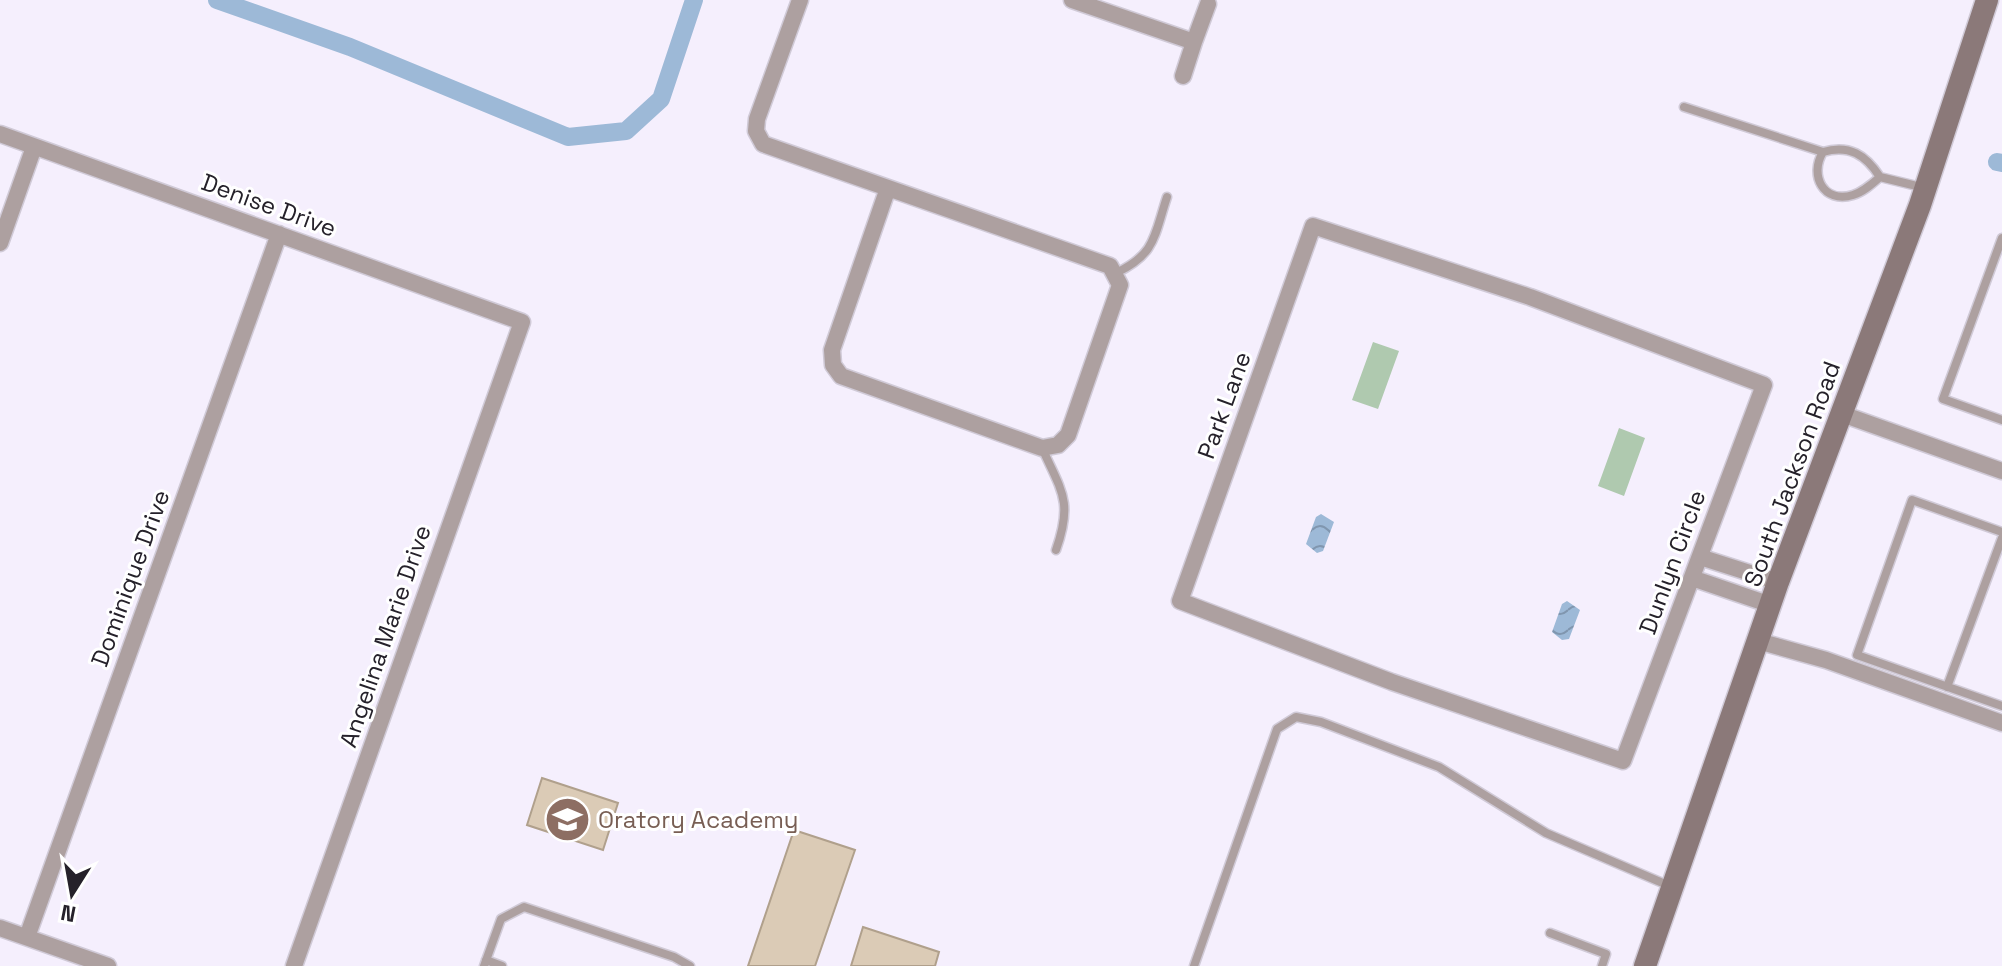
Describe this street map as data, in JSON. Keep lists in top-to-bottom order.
{
  "streets": {
    "main road": ["South Jackson Road"],
    "street": [
      "Denise Drive",
      "Park Lane",
      "Dunlyn Circle",
      "Dominique Drive",
      "Angelina Marie Drive"
    ]
  },
  "crossings": [
    ["Denise Drive", "Dominique Drive"],
    ["Denise Drive", "Angelina Marie Drive"],
    ["Park Lane", "Dunlyn Circle"]
  ],
  "places": {
    "school or university": ["Oratory Academy"]
  },
  "north": "bottom"
}
